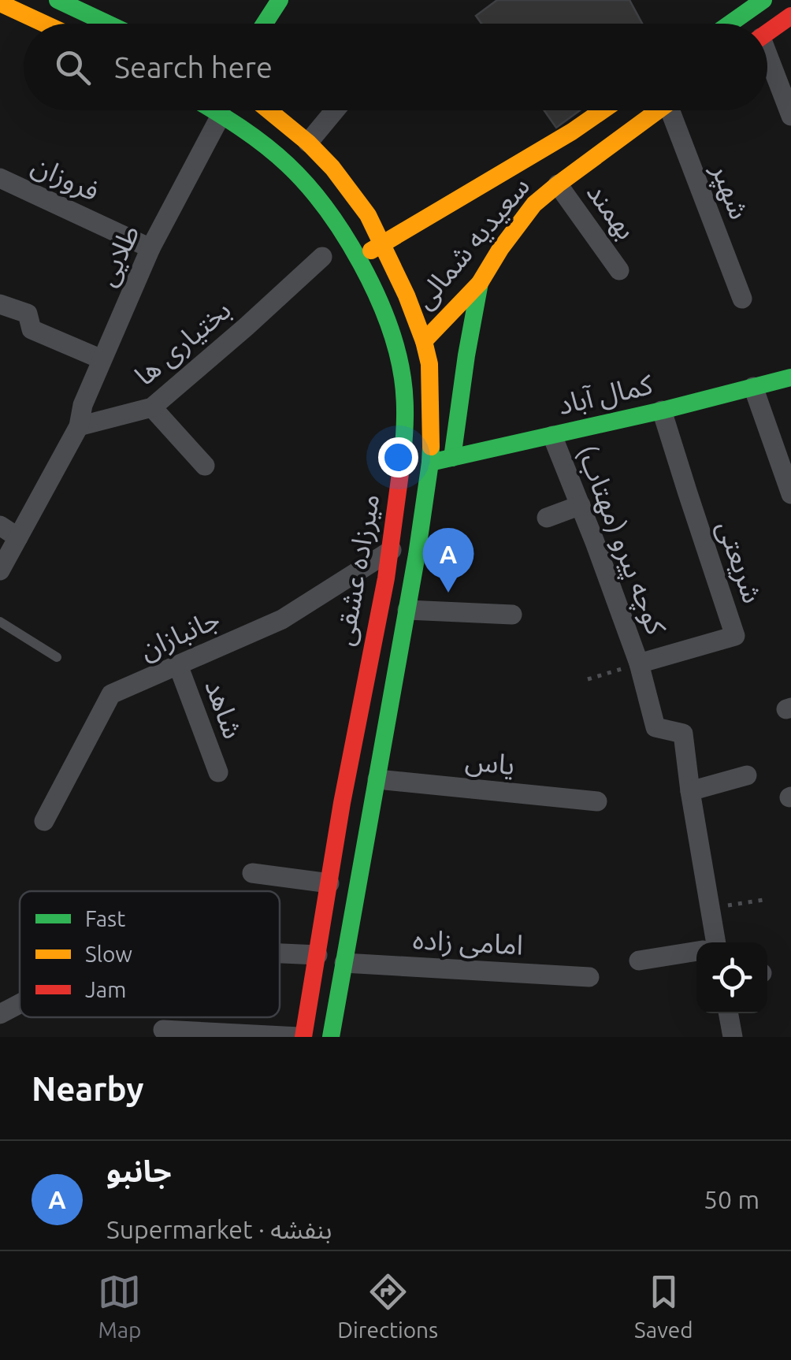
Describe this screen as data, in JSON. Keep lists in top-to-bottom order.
{
  "streets": {
    "main road": ["سعیدیه شمالی", "کمال آباد", "میرزاده عشقی"],
    "street": [
      "فروزان",
      "شهپر",
      "بهمند",
      "طلایی",
      "بختیاری ها",
      "کوچه پیرو (مهتاب)",
      "شریعتی",
      "جانبازان",
      "شاهد",
      "یاس",
      "امامی زاده"
    ]
  },
  "crossings": [
    ["فروزان", "طلایی"],
    ["بهمند", "سعیدیه شمالی"],
    ["سعیدیه شمالی", "میرزاده عشقی"],
    ["طلایی", "بختیاری ها"],
    ["طلایی", "میرزاده عشقی"],
    ["کمال آباد", "کوچه پیرو (مهتاب)"],
    ["کمال آباد", "شریعتی"],
    ["کمال آباد", "میرزاده عشقی"],
    ["کوچه پیرو (مهتاب)", "شریعتی"],
    ["میرزاده عشقی", "جانبازان"],
    ["میرزاده عشقی", "یاس"],
    ["میرزاده عشقی", "امامی زاده"],
    ["جانبازان", "شاهد"]
  ],
  "legend": ["Fast", "Slow", "Jam"],
  "page": {
    "search": "Search here",
    "pins": "A",
    "heading": "Nearby",
    "list": [
      {
        "mark": "A",
        "name": "جانبو",
        "note": "Supermarket · بنفشه",
        "value": "50 m"
      }
    ],
    "nav": ["Map", "Directions", "Saved"]
  }
}
